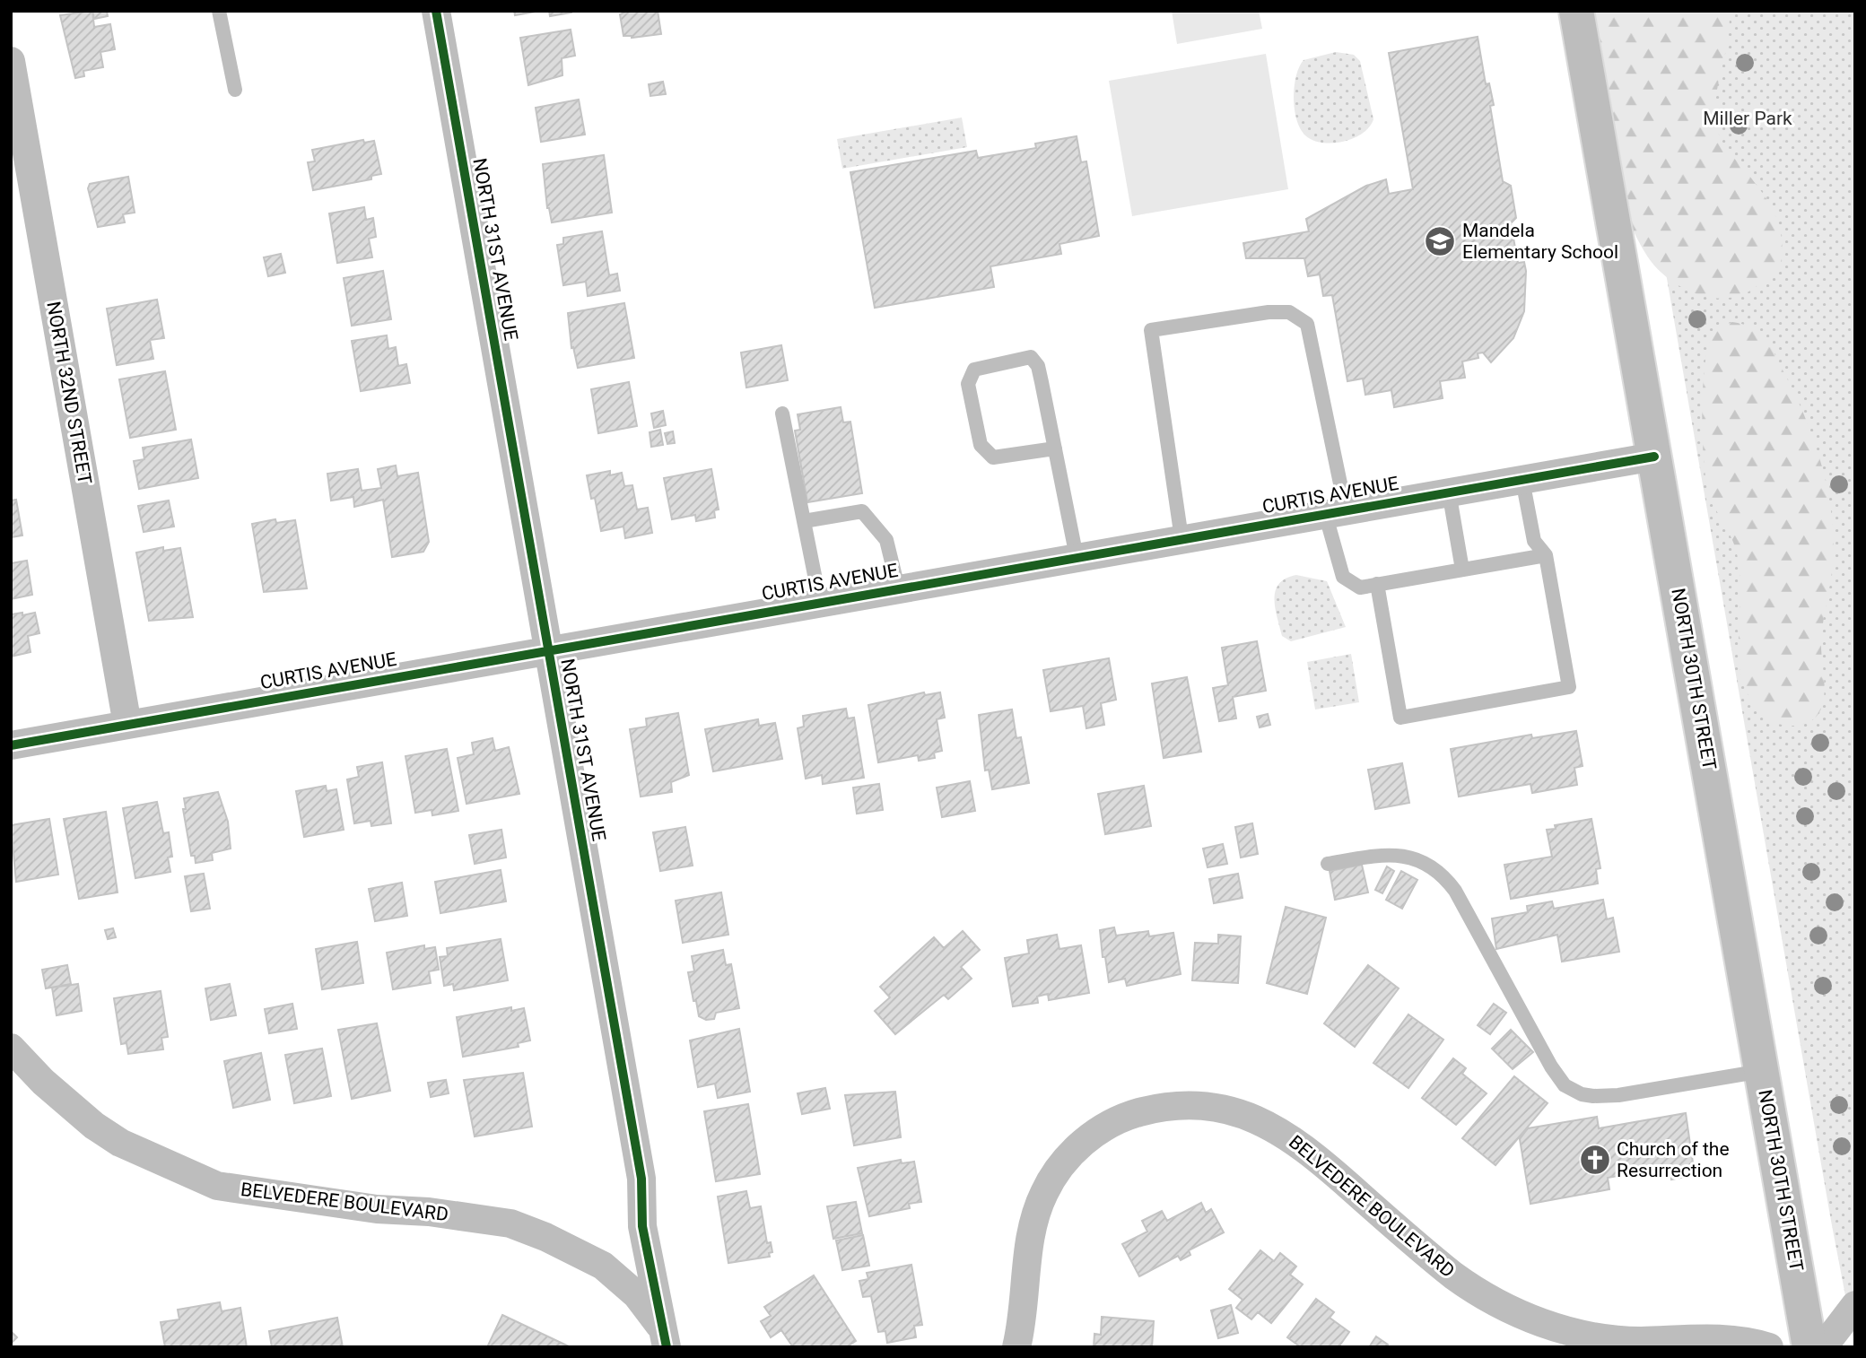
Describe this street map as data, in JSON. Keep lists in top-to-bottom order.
{
  "streets": {
    "highway": ["NORTH 30TH STREET"],
    "street": [
      "NORTH 31ST AVENUE",
      "NORTH 32ND STREET",
      "CURTIS AVENUE",
      "BELVEDERE BOULEVARD"
    ]
  },
  "crossings": [
    ["NORTH 31ST AVENUE", "CURTIS AVENUE"],
    ["NORTH 31ST AVENUE", "BELVEDERE BOULEVARD"],
    ["NORTH 32ND STREET", "CURTIS AVENUE"],
    ["CURTIS AVENUE", "NORTH 30TH STREET"]
  ],
  "parks": ["Miller Park"],
  "places": {
    "school or university": ["Mandela Elementary School"],
    "church": ["Church of the Resurrection"]
  }
}
